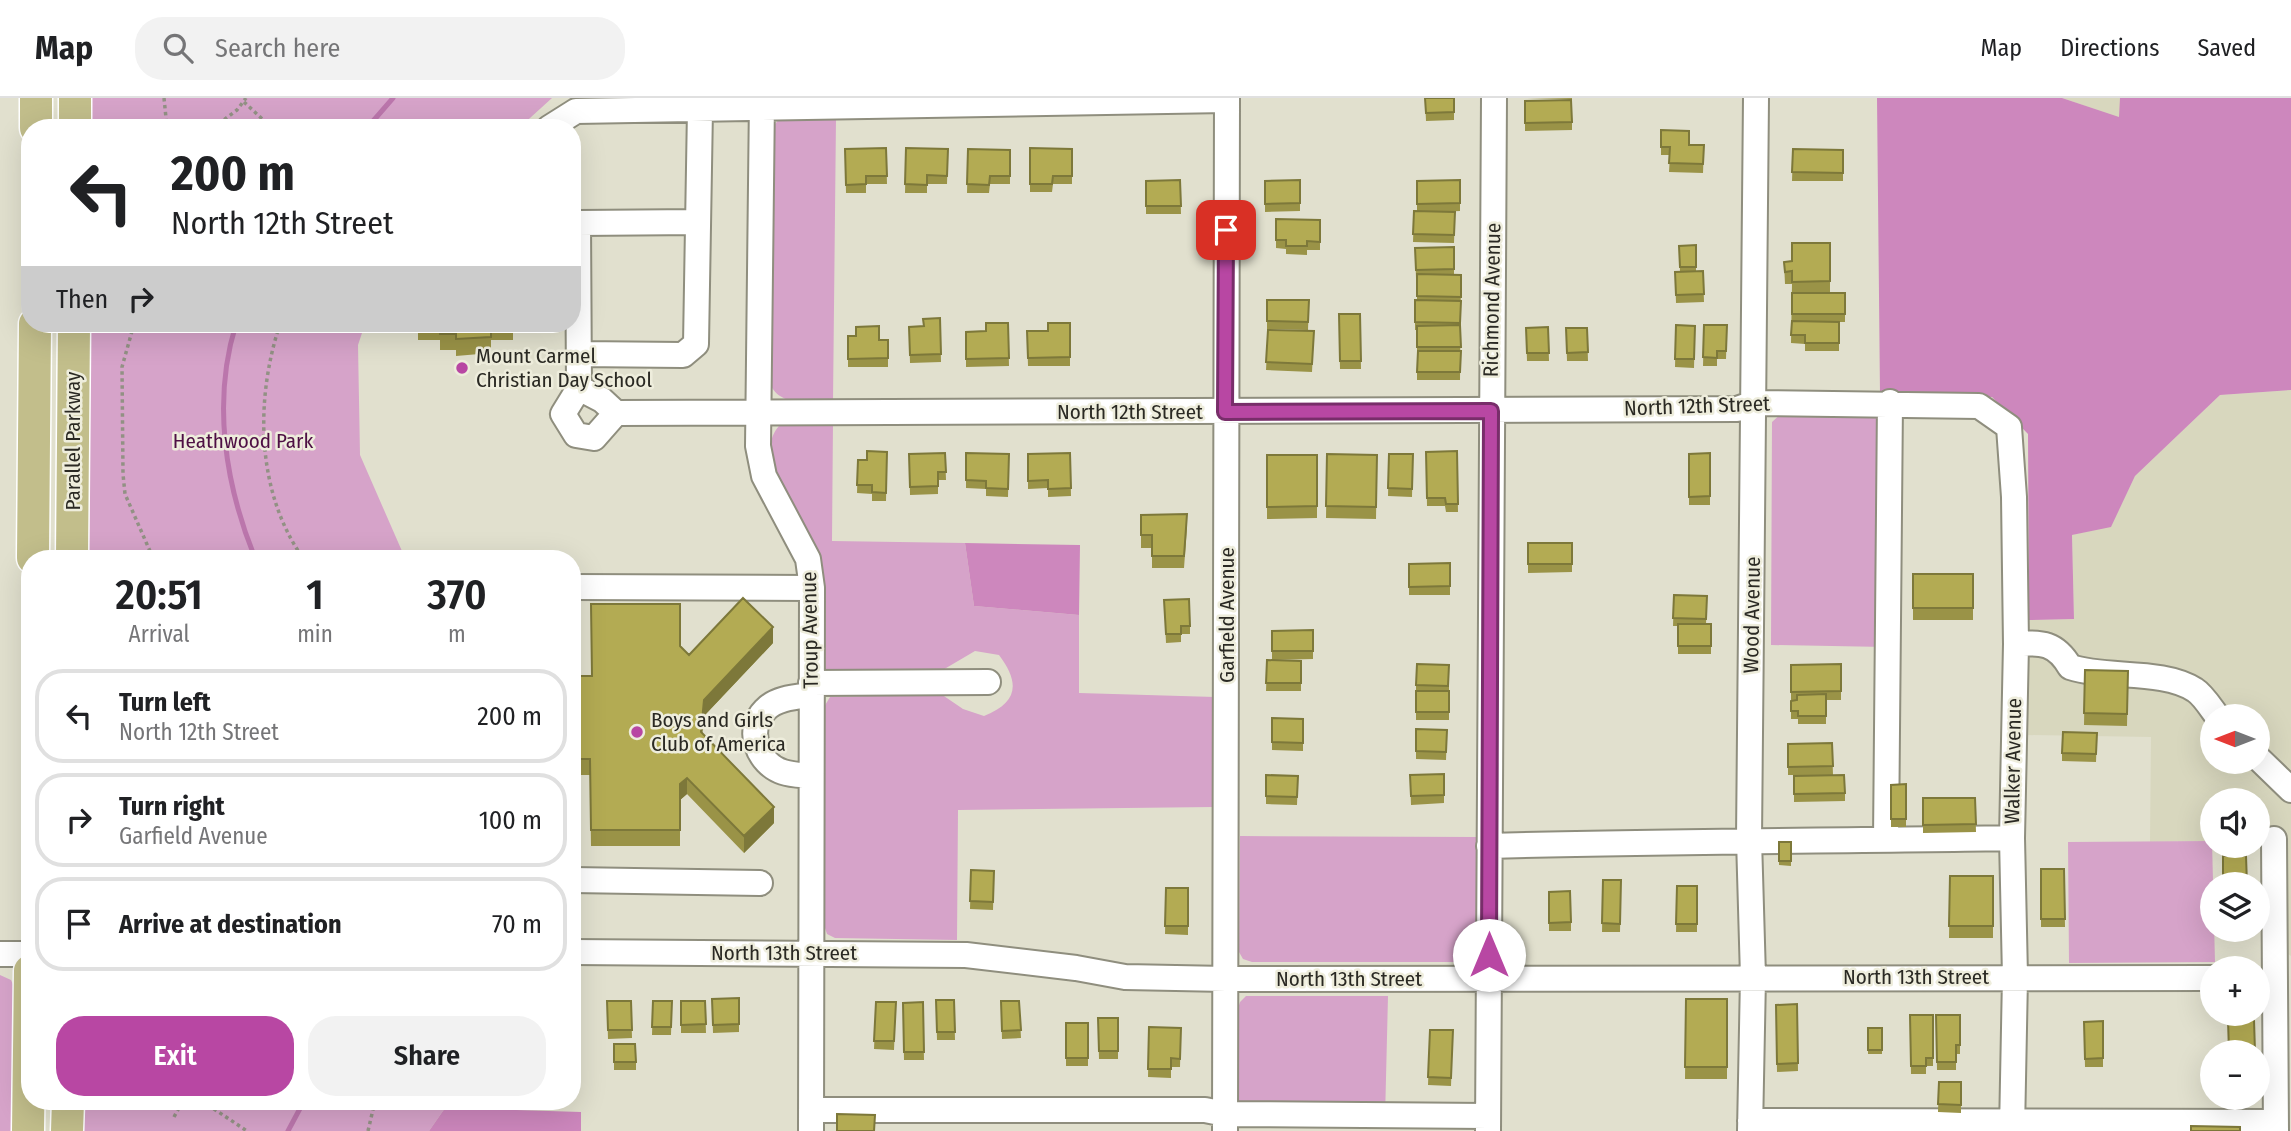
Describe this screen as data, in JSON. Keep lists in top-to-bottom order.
{
  "streets": {
    "main road": ["Parallel Parkway"],
    "street": [
      "Richmond Avenue",
      "North 12th Street",
      "Garfield Avenue",
      "Wood Avenue",
      "Troup Avenue",
      "Walker Avenue",
      "North 13th Street"
    ]
  },
  "crossings": [
    ["Richmond Avenue", "North 12th Street"],
    ["Richmond Avenue", "North 13th Street"],
    ["North 12th Street", "Garfield Avenue"],
    ["North 12th Street", "Wood Avenue"],
    ["North 12th Street", "Troup Avenue"],
    ["North 12th Street", "Walker Avenue"],
    ["Garfield Avenue", "North 13th Street"],
    ["Wood Avenue", "North 13th Street"],
    ["Troup Avenue", "North 13th Street"],
    ["Walker Avenue", "North 13th Street"]
  ],
  "parks": ["Heathwood Park"],
  "places": ["Mount Carmel Christian Day School", "Boys and Girls Club of America"],
  "north": "left",
  "page": {
    "header": "Map",
    "search": "Search here",
    "nav": ["Map", "Directions", "Saved"],
    "turn": ["200 m", "North 12th Street"],
    "then": "Then",
    "eta": [
      "20:51",
      "Arrival",
      "1",
      "min",
      "370",
      "m"
    ],
    "list": [
      {
        "name": "Turn left",
        "note": "North 12th Street",
        "value": "200 m"
      },
      {
        "name": "Turn right",
        "note": "Garfield Avenue",
        "value": "100 m"
      },
      {
        "name": "Arrive at destination",
        "value": "70 m"
      }
    ],
    "map_buttons": ["+", "−"],
    "buttons": ["Exit", "Share"]
  }
}
